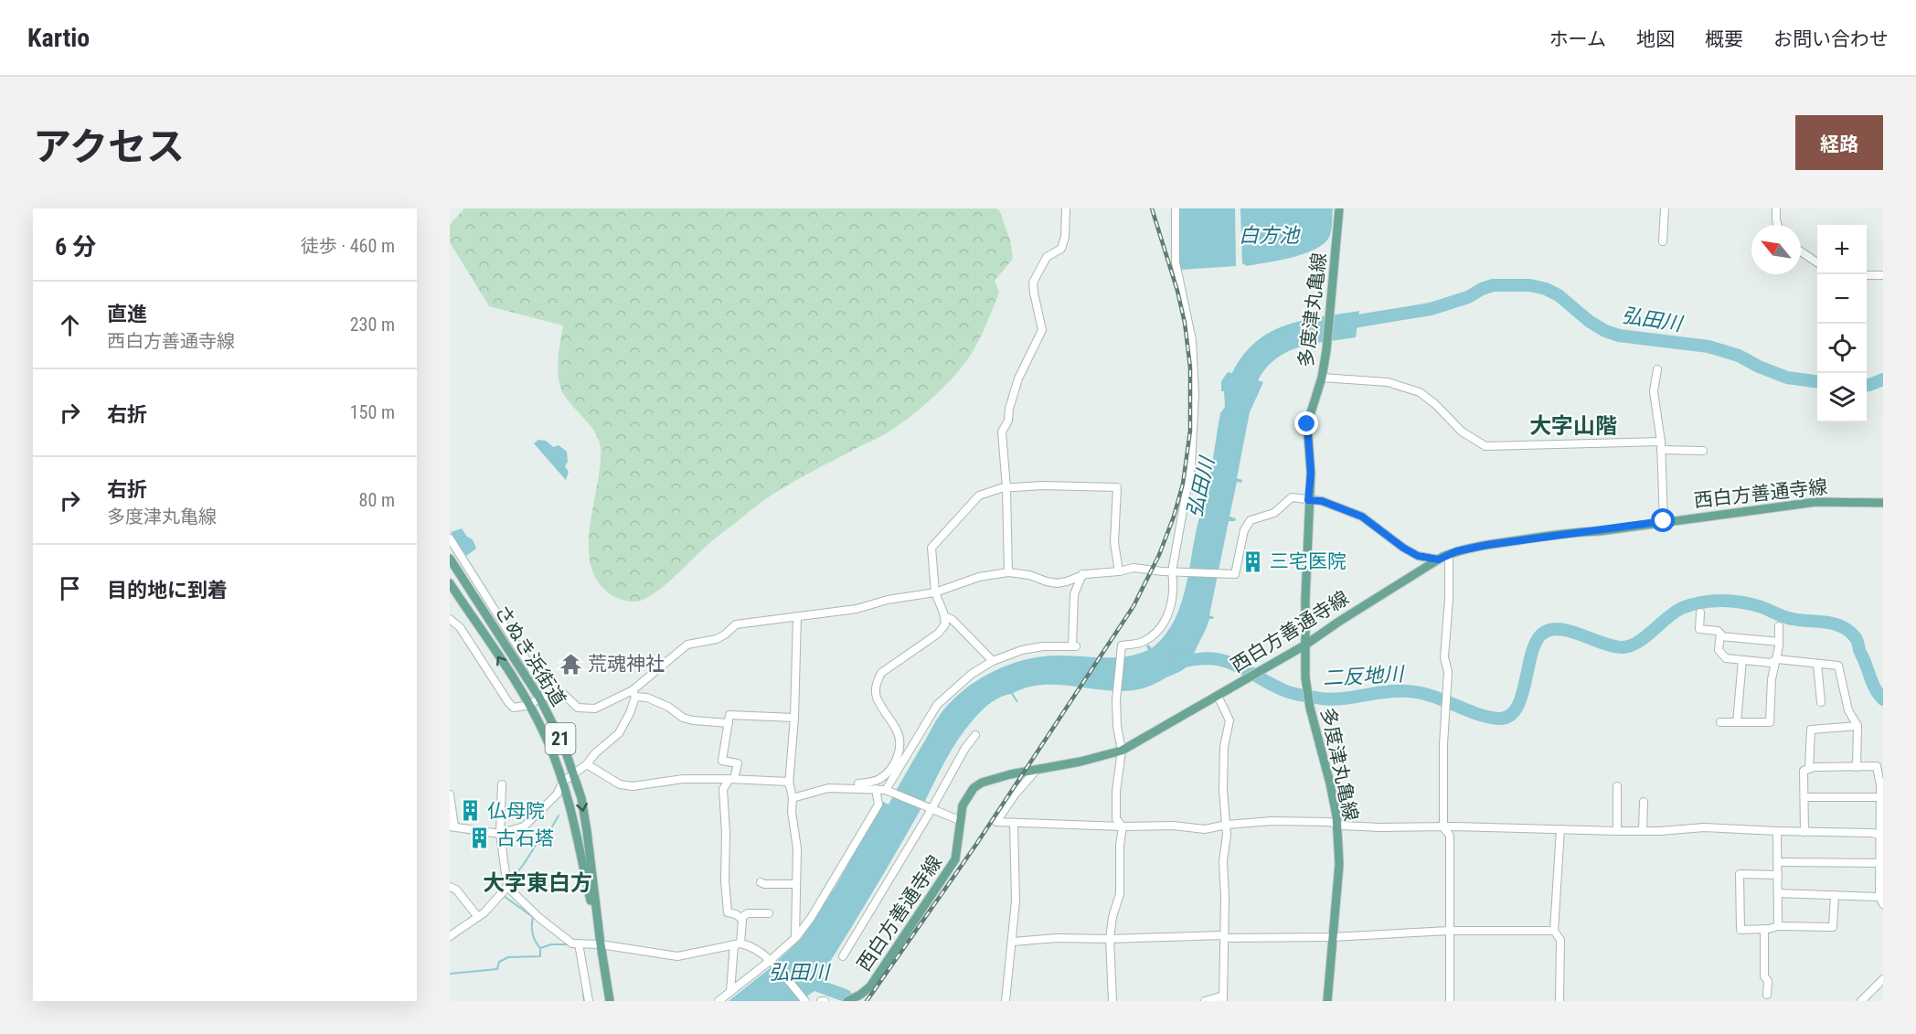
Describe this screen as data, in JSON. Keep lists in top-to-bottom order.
{
  "streets": {
    "main road": [
      "多度津丸亀線",
      "西白方善通寺線",
      "さぬき浜街道",
      "21"
    ]
  },
  "crossings": [
    ["多度津丸亀線", "西白方善通寺線"],
    ["さぬき浜街道", "21"]
  ],
  "districts": ["大字山階", "大字東白方"],
  "water": ["白方池", "弘田川", "二反地川"],
  "places": {
    "building": ["三宅医院", "仏母院", "古石塔"],
    "temple": ["荒魂神社"]
  },
  "north": "top left",
  "page": {
    "header": "Kartio",
    "nav": [
      "ホーム",
      "地図",
      "概要",
      "お問い合わせ"
    ],
    "title": "アクセス",
    "buttons": "経路",
    "heading": ["6 分", "徒歩 · 460 m"],
    "map_buttons": ["+", "−"],
    "list": [
      ["直進", "西白方善通寺線", "230 m"],
      ["右折", "150 m"],
      ["右折", "多度津丸亀線", "80 m"],
      "目的地に到着"
    ]
  }
}
